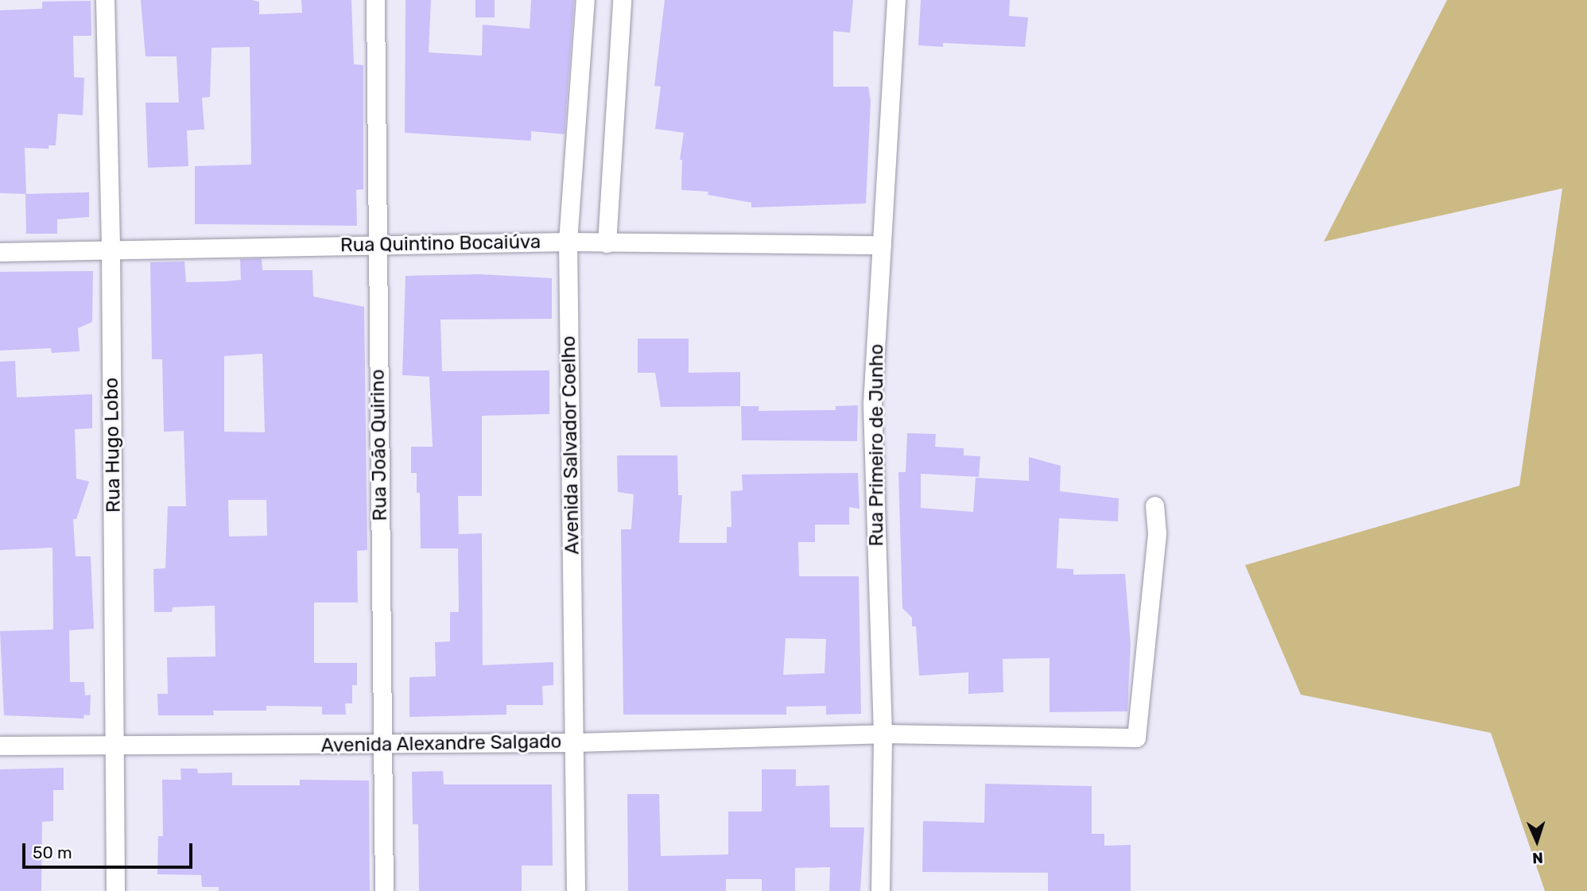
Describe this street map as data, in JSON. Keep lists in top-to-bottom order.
{
  "streets": {
    "street": [
      "Rua Quintino Bocaiúva",
      "Rua Hugo Lobo",
      "Rua João Quirino",
      "Avenida Salvador Coelho",
      "Rua Primeiro de Junho",
      "Avenida Alexandre Salgado"
    ]
  },
  "crossings": [
    ["Rua Quintino Bocaiúva", "Rua Hugo Lobo"],
    ["Rua Quintino Bocaiúva", "Rua João Quirino"],
    ["Rua Quintino Bocaiúva", "Avenida Salvador Coelho"],
    ["Rua Quintino Bocaiúva", "Rua Primeiro de Junho"],
    ["Rua Hugo Lobo", "Avenida Alexandre Salgado"],
    ["Rua João Quirino", "Avenida Alexandre Salgado"],
    ["Avenida Salvador Coelho", "Avenida Alexandre Salgado"],
    ["Rua Primeiro de Junho", "Avenida Alexandre Salgado"]
  ],
  "scale_bar": "50 m",
  "north": "bottom"
}
